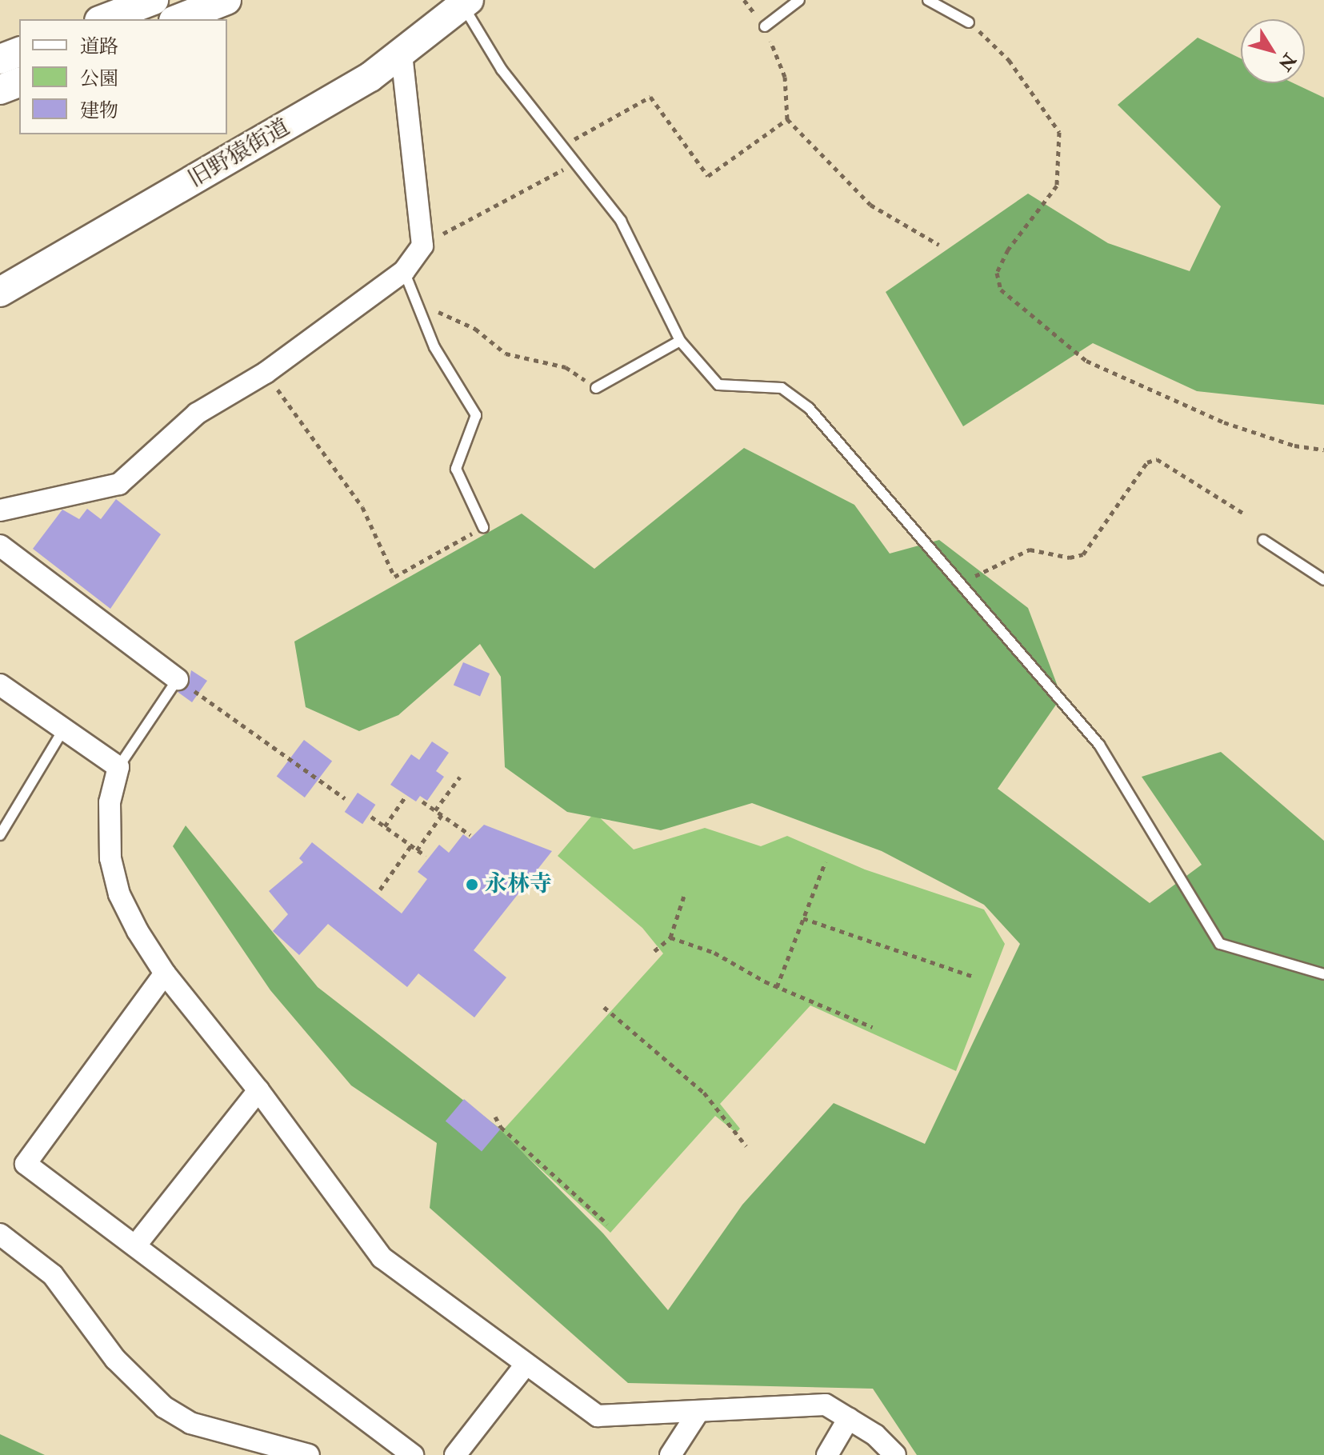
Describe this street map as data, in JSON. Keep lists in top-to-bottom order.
{
  "streets": {
    "street": ["旧野猿街道"]
  },
  "places": ["永林寺"],
  "legend": ["道路", "公園", "建物"],
  "north": "bottom right"
}
